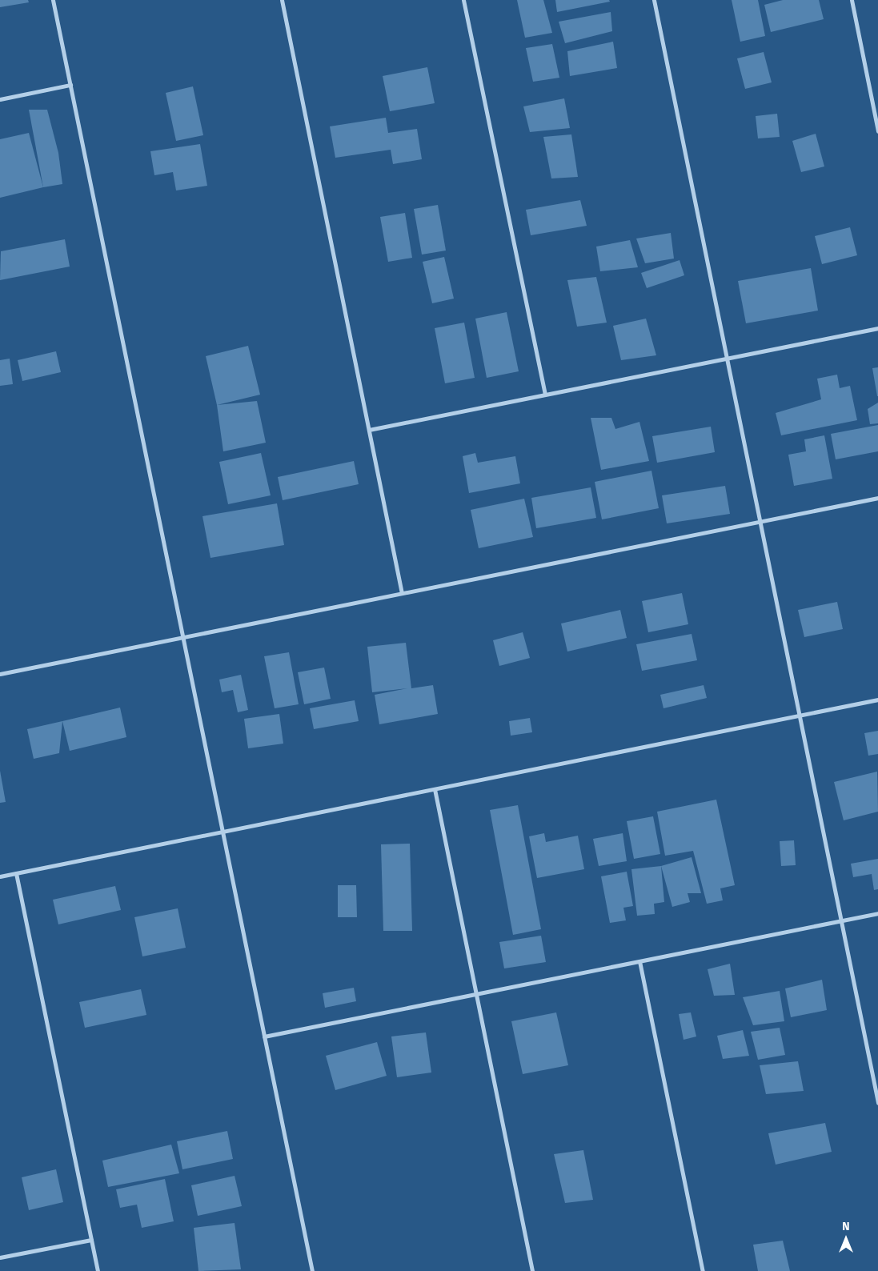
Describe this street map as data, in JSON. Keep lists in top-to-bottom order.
{
  "north": "top"
}
